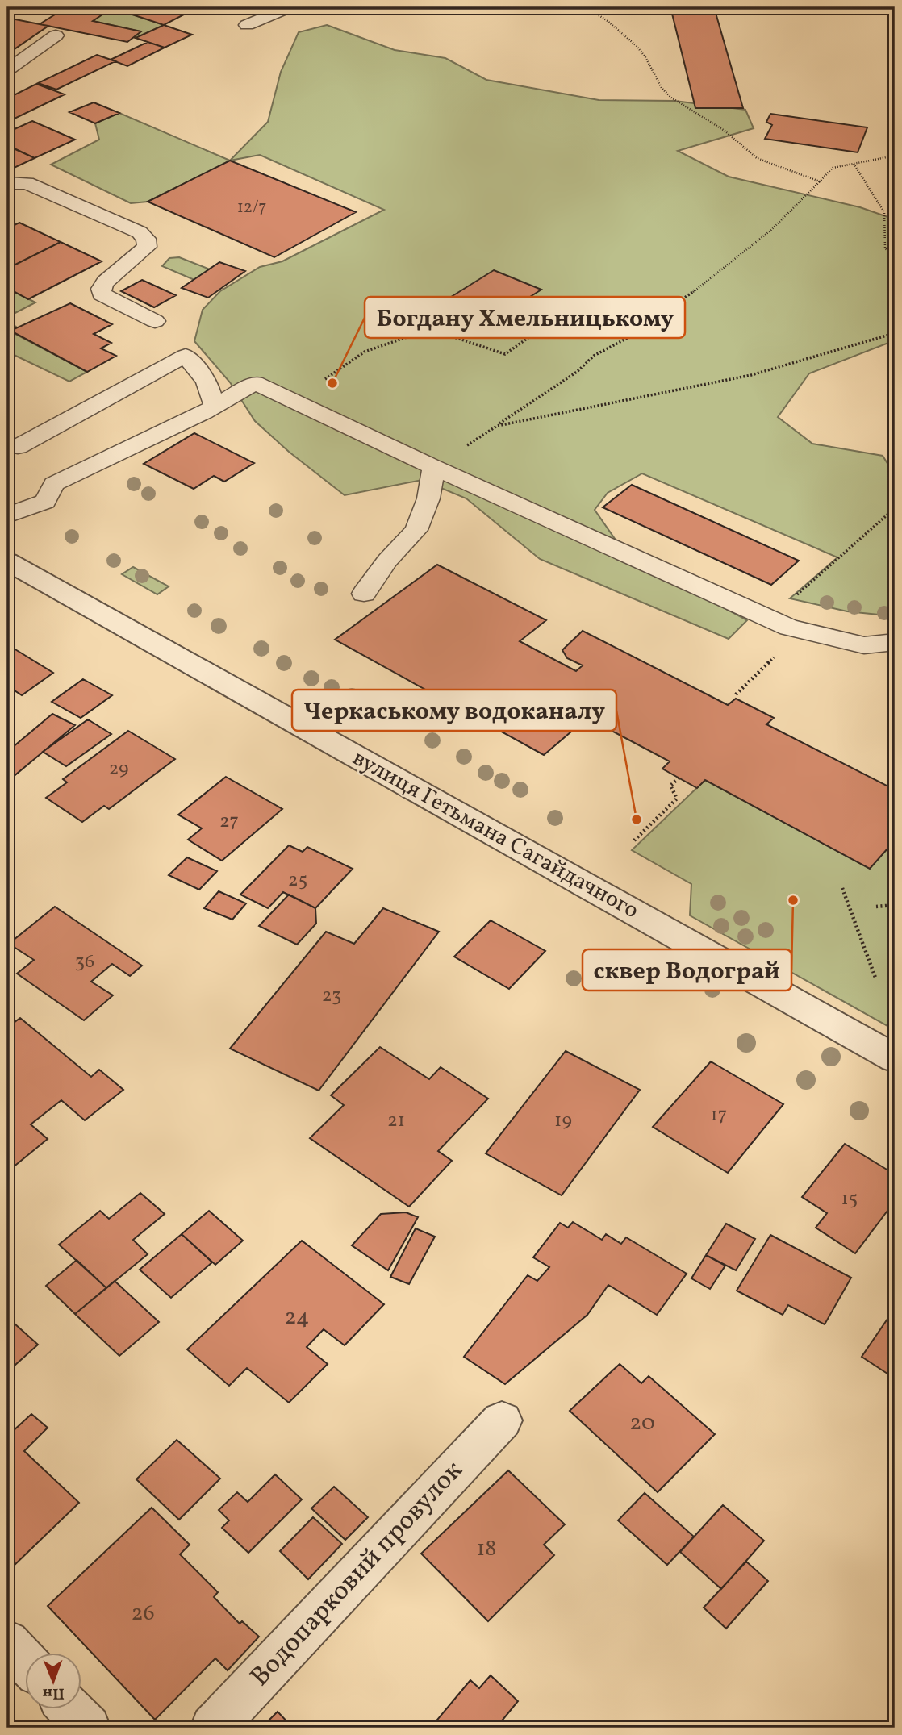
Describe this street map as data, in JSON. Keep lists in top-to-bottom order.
{
  "streets": {
    "street": ["вулиця Гетьмана Сагайдачного", "Водопарковий провулок"]
  },
  "places": ["Богдану Хмельницькому", "Черкаському водоканалу", "сквер Водограй"],
  "house_numbers": [
    "12/7",
    "29",
    "27",
    "25",
    "36",
    "23",
    "17",
    "21",
    "19",
    "15",
    "24",
    "20",
    "18",
    "26"
  ],
  "north": "bottom"
}
